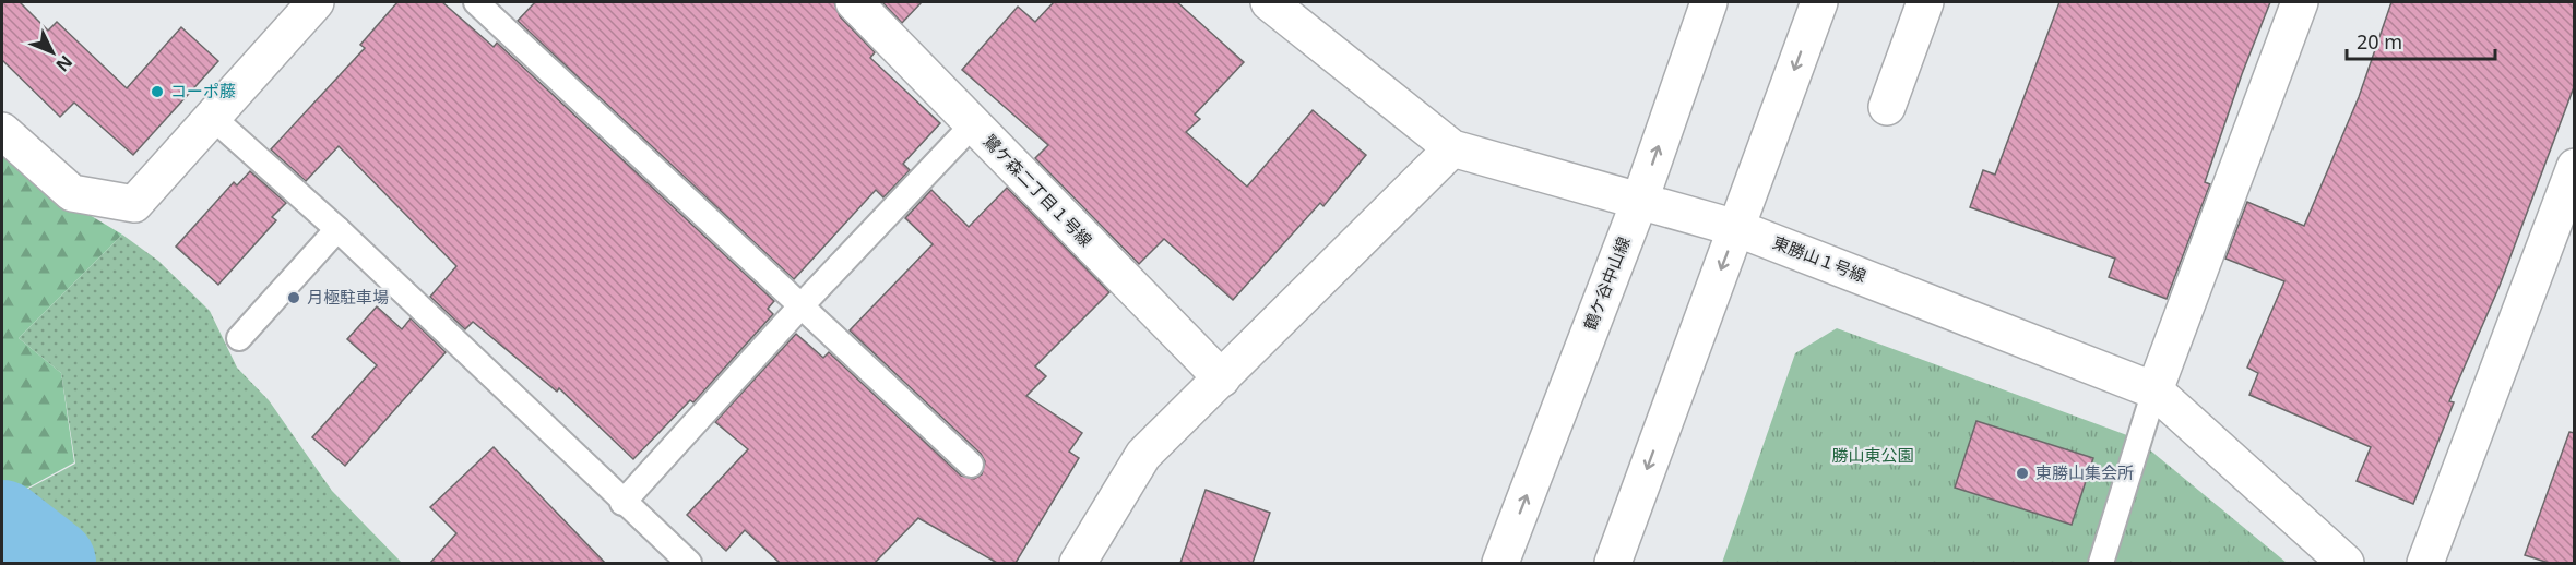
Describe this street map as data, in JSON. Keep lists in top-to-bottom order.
{
  "streets": {
    "street": ["鷺ケ森二丁目１号線", "東勝山１号線", "鶴ケ谷中山線"]
  },
  "crossings": [
    ["東勝山１号線", "鶴ケ谷中山線"]
  ],
  "parks": ["勝山東公園"],
  "places": ["コーポ藤", "月極駐車場", "東勝山集会所"],
  "scale_bar": "20 m",
  "north": "bottom right"
}
